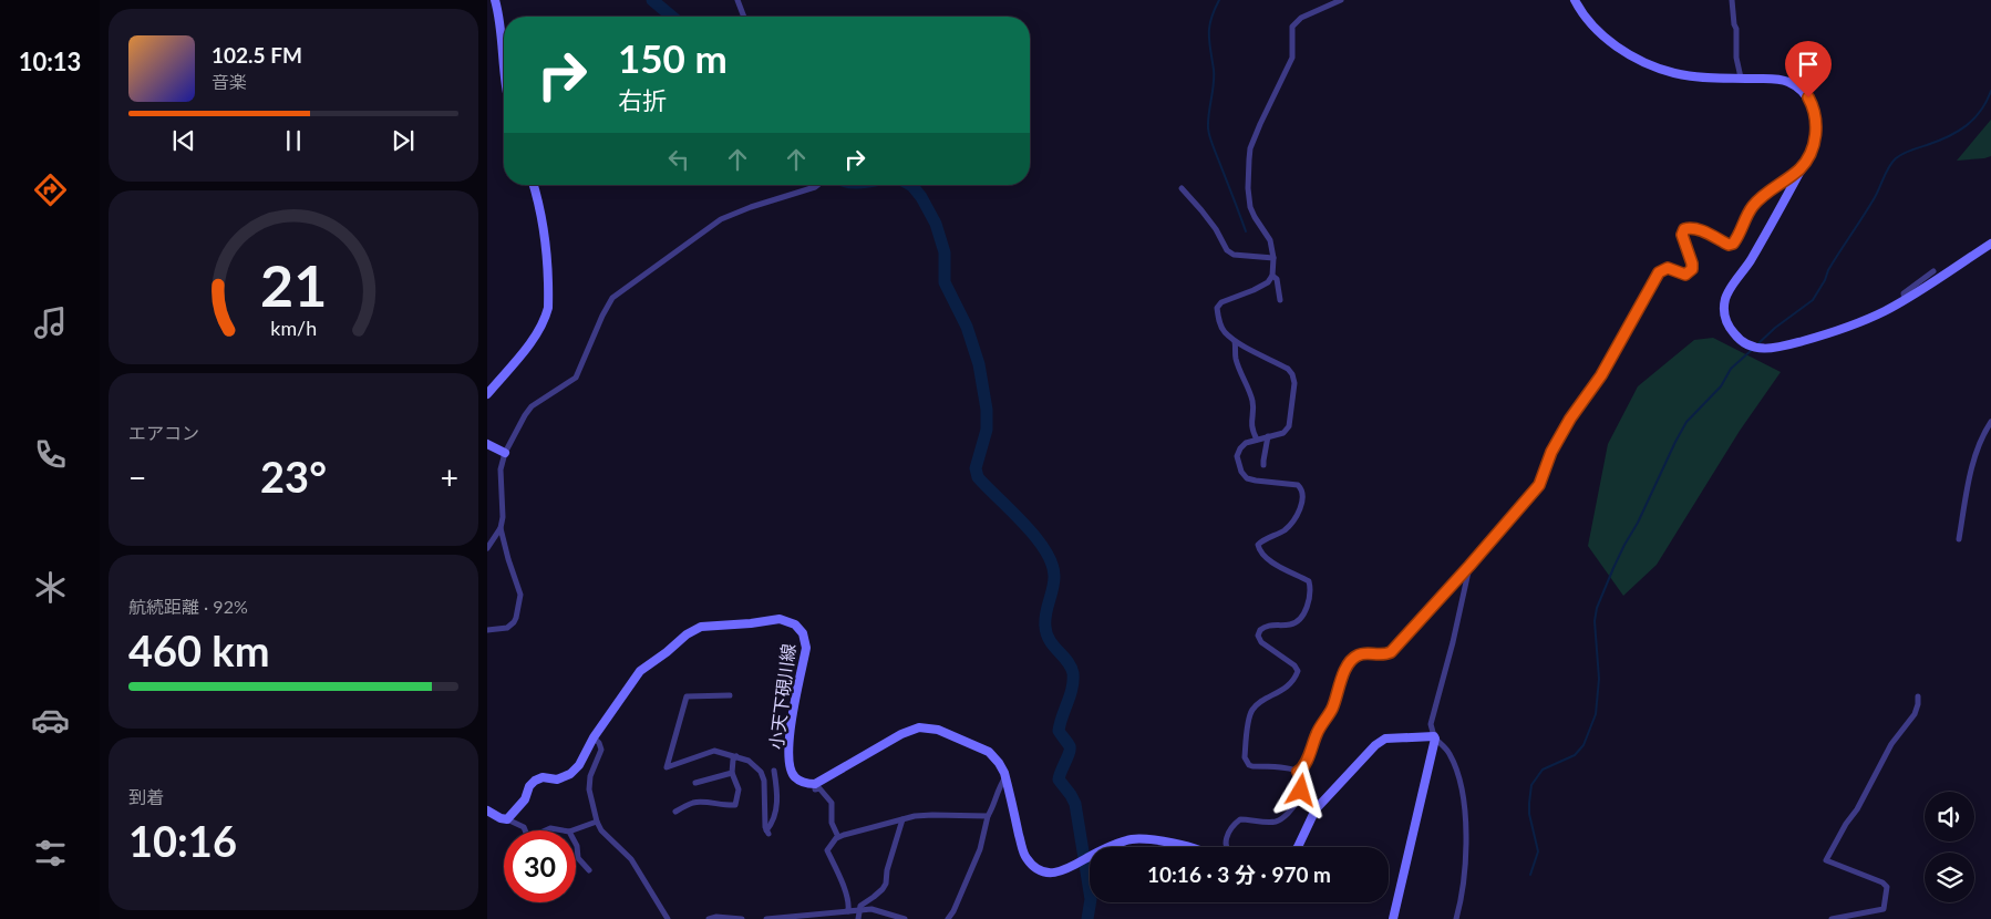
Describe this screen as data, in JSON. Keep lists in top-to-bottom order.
{
  "streets": {
    "main road": ["小天下硯川線"]
  },
  "page": {
    "tabs": "10:13",
    "turn": ["150 m", "右折"],
    "song": ["102.5 FM", "音楽"],
    "tile": [
      "エアコン",
      ["航続距離 · 92%", "460 km"],
      ["到着", "10:16"]
    ],
    "heat": ["−", "23°", "+"],
    "limit": "30",
    "trip": "10:16 · 3 分 · 970 m",
    "gauge": ["21", "km/h"]
  }
}
